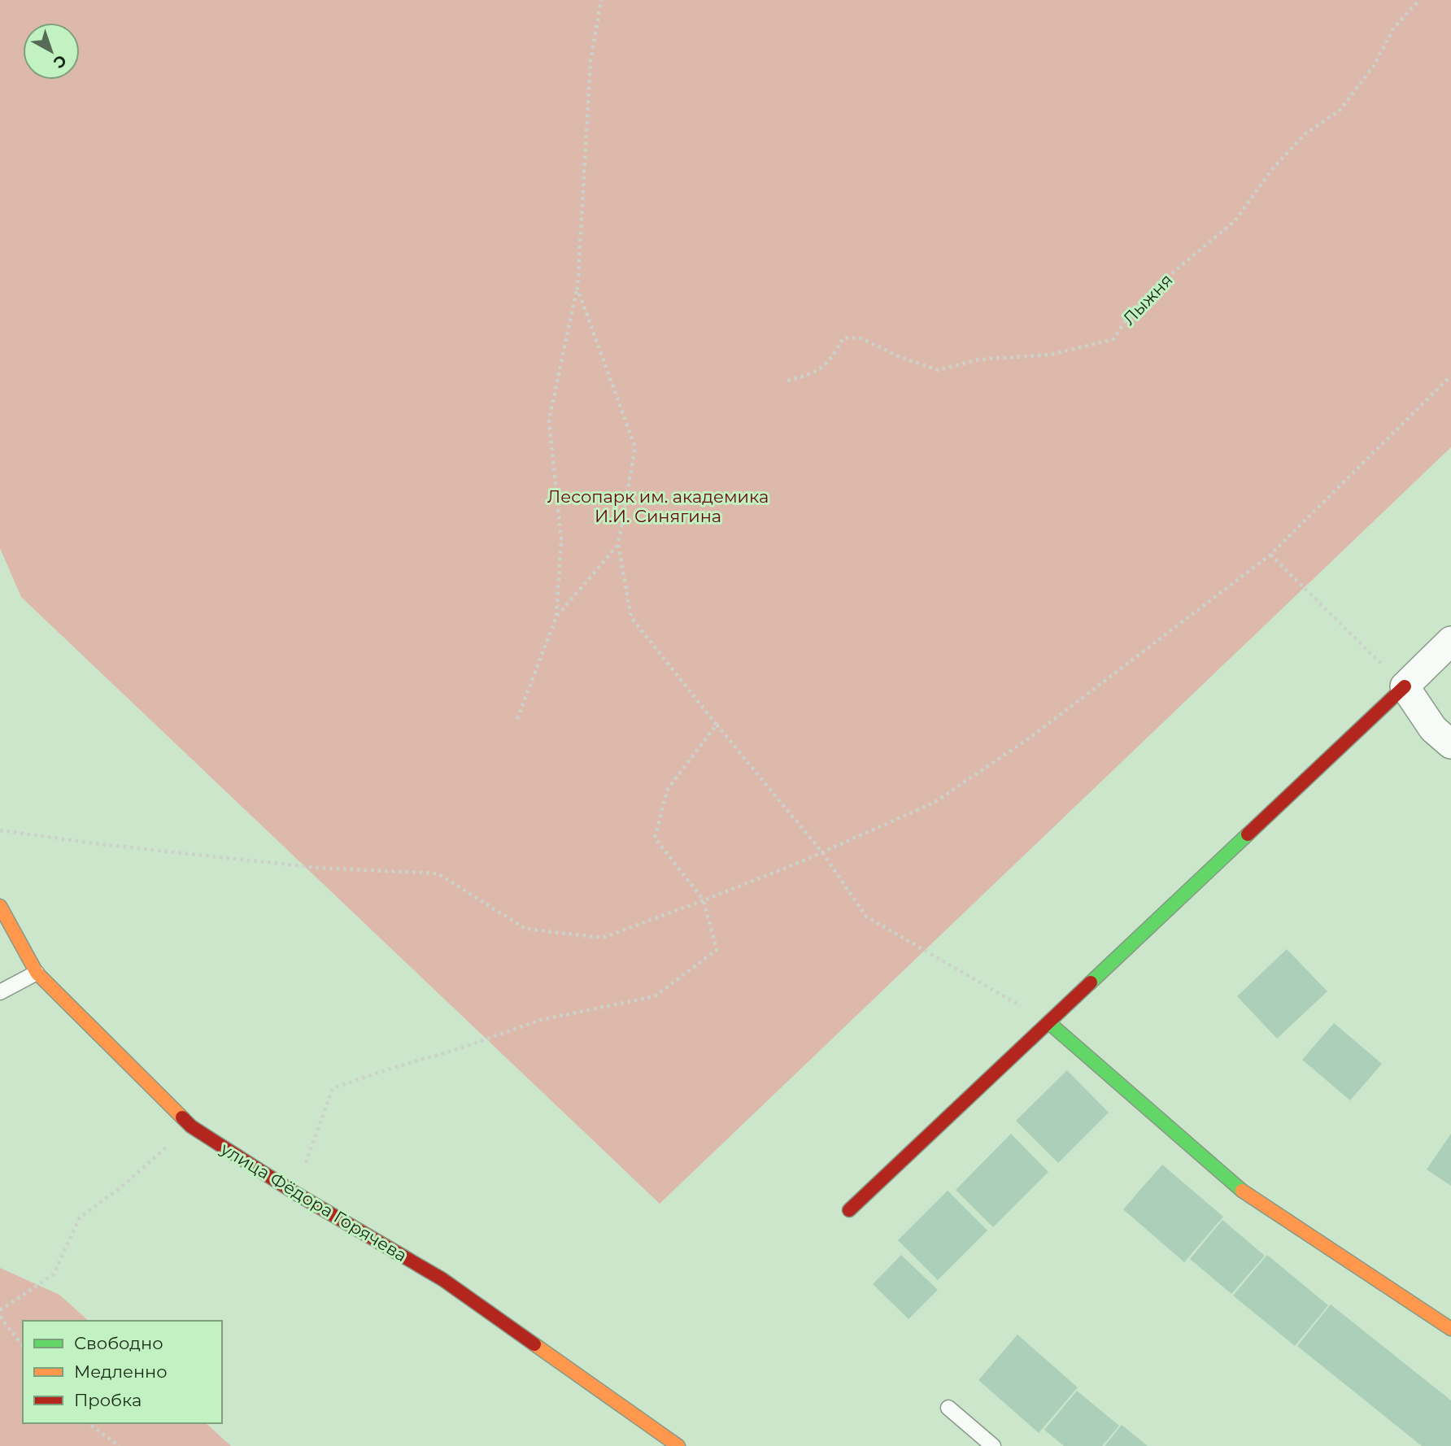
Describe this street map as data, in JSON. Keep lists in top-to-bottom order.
{
  "streets": {
    "street": ["улица Фёдора Горячева"],
    "path": ["Лыжня"]
  },
  "parks": ["Лесопарк им. академика И.И. Синягина"],
  "legend": ["Свободно", "Медленно", "Пробка"],
  "north": "bottom right"
}
